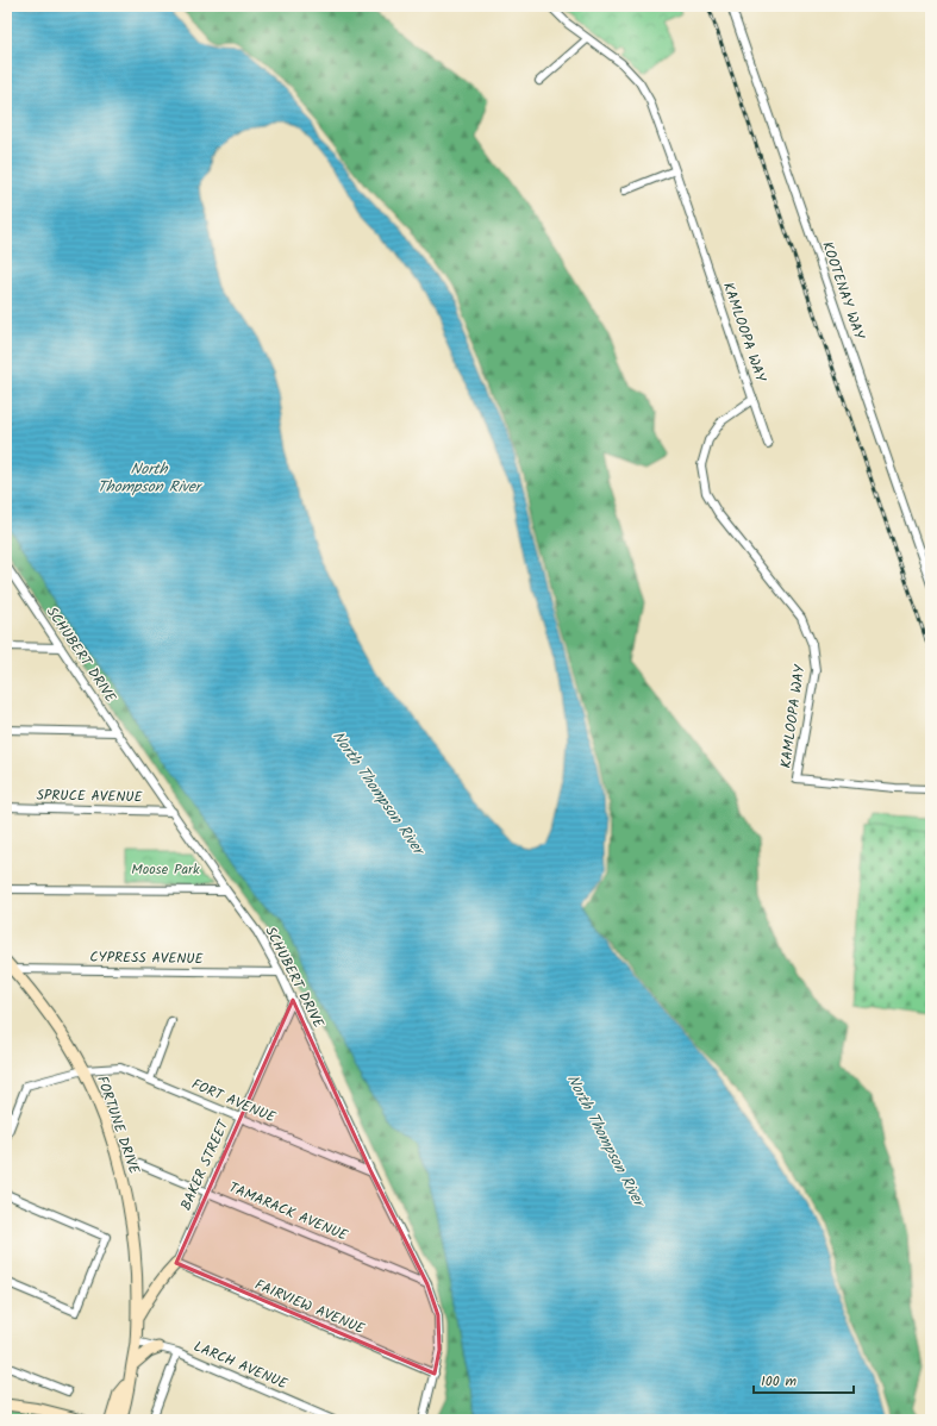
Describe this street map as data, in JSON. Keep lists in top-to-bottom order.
{
  "streets": {
    "main road": ["FORTUNE DRIVE"],
    "street": [
      "KOOTENAY WAY",
      "KAMLOOPA WAY",
      "SCHUBERT DRIVE",
      "SPRUCE AVENUE",
      "CYPRESS AVENUE",
      "FORT AVENUE",
      "BAKER STREET",
      "TAMARACK AVENUE",
      "FAIRVIEW AVENUE",
      "LARCH AVENUE"
    ]
  },
  "crossings": [
    ["SCHUBERT DRIVE", "SPRUCE AVENUE"],
    ["SCHUBERT DRIVE", "CYPRESS AVENUE"],
    ["SCHUBERT DRIVE", "FORT AVENUE"],
    ["SCHUBERT DRIVE", "BAKER STREET"],
    ["SCHUBERT DRIVE", "TAMARACK AVENUE"],
    ["SCHUBERT DRIVE", "FAIRVIEW AVENUE"],
    ["CYPRESS AVENUE", "FORTUNE DRIVE"],
    ["FORT AVENUE", "FORTUNE DRIVE"],
    ["FORT AVENUE", "BAKER STREET"],
    ["FORTUNE DRIVE", "LARCH AVENUE"],
    ["BAKER STREET", "TAMARACK AVENUE"],
    ["BAKER STREET", "FAIRVIEW AVENUE"]
  ],
  "water": ["North Thompson River"],
  "parks": ["Moose Park"],
  "scale_bar": "100 m"
}
